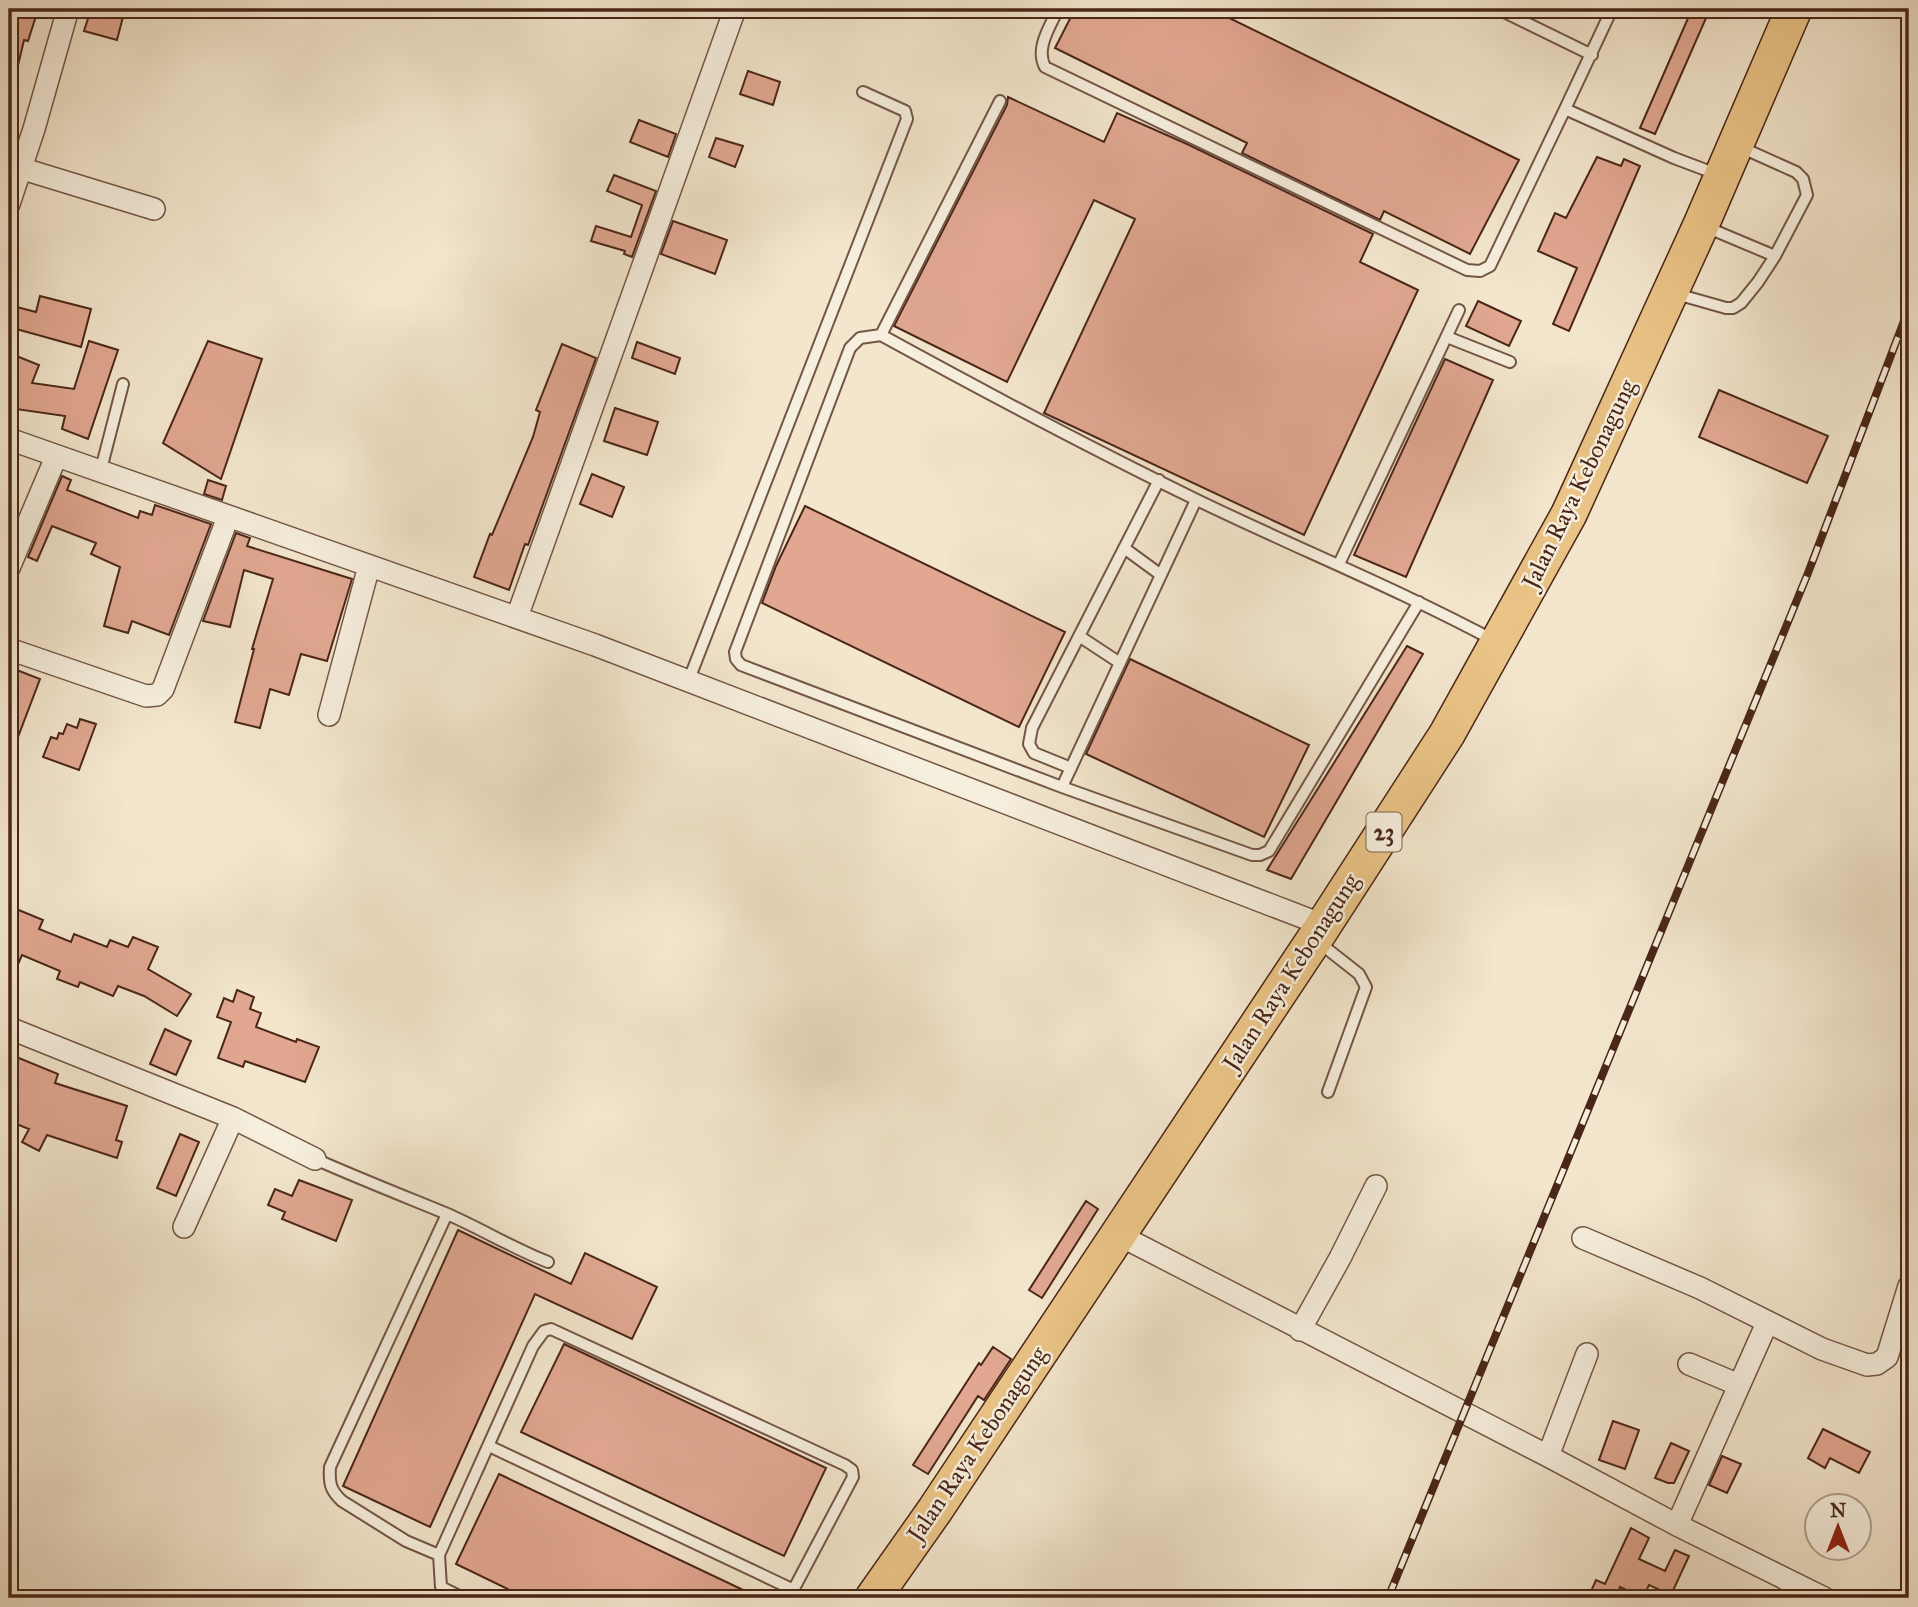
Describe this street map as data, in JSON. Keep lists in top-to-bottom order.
{
  "streets": {
    "highway": ["Jalan Raya Kebonagung", "23"]
  },
  "north": "top"
}
